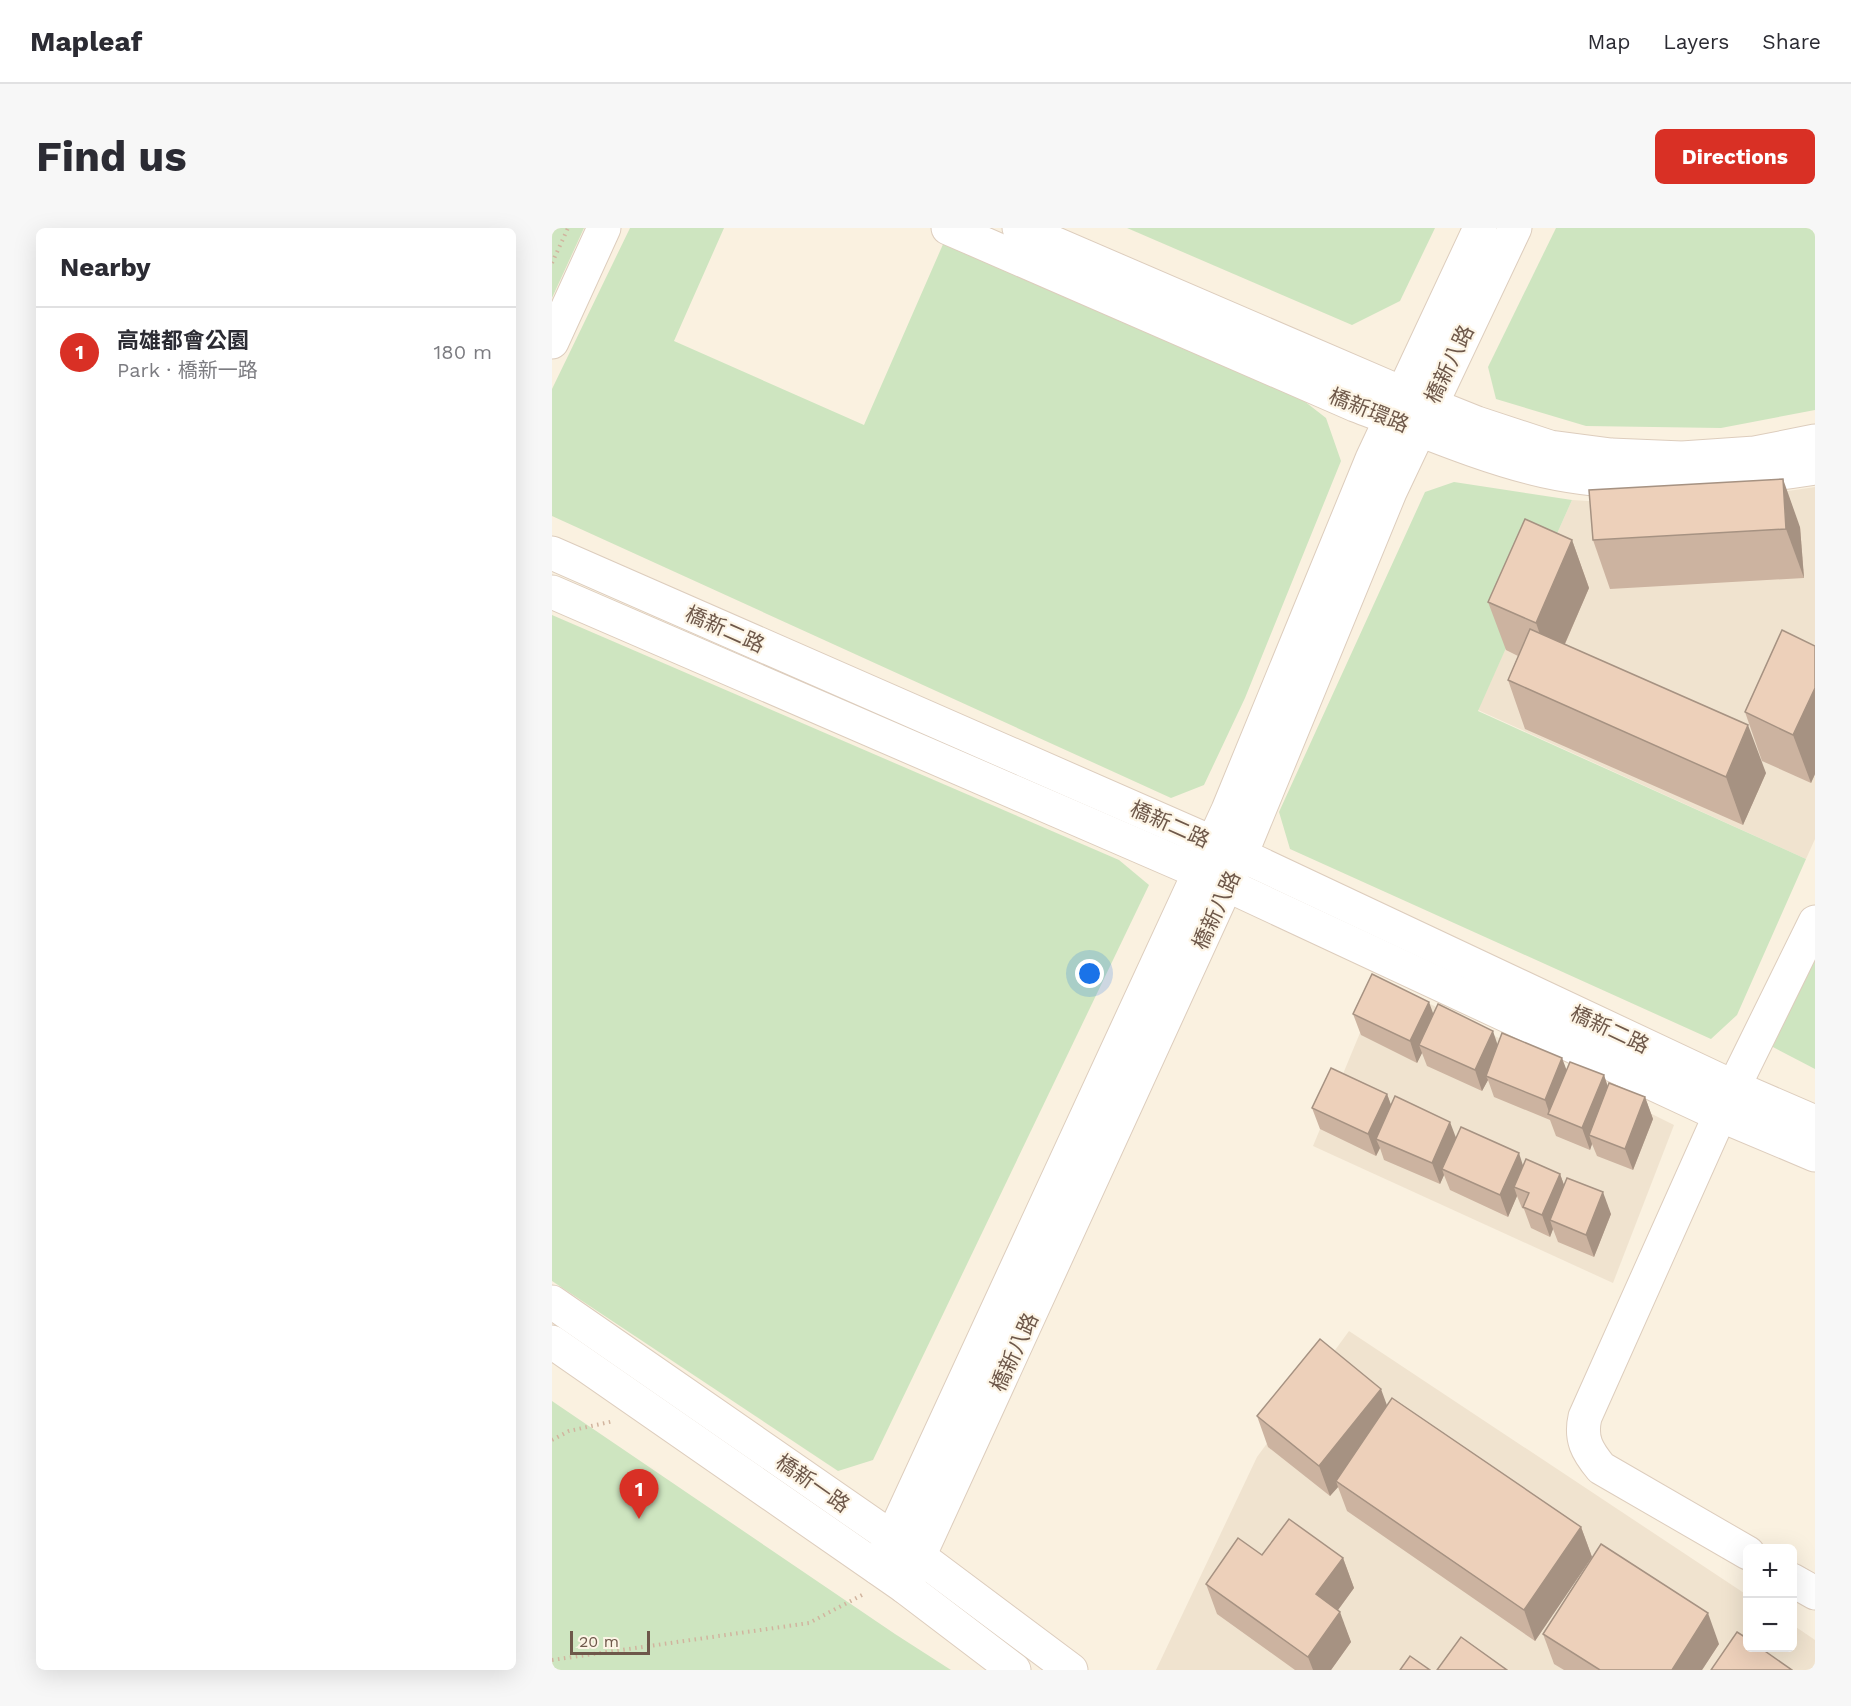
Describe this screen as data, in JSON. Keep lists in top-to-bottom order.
{
  "streets": {
    "street": [
      "橋新八路",
      "橋新環路",
      "橋新二路",
      "橋新一路"
    ]
  },
  "crossings": [
    ["橋新八路", "橋新環路"],
    ["橋新八路", "橋新二路"],
    ["橋新八路", "橋新一路"]
  ],
  "scale_bar": "20 m",
  "page": {
    "header": "Mapleaf",
    "nav": ["Map", "Layers", "Share"],
    "buttons": "Directions",
    "title": "Find us",
    "heading": "Nearby",
    "list": [
      {
        "mark": "1",
        "name": "高雄都會公園",
        "note": "Park · 橋新一路",
        "value": "180 m"
      }
    ],
    "pins": "1",
    "map_buttons": ["+", "−"],
    "scale": "20 m"
  }
}
